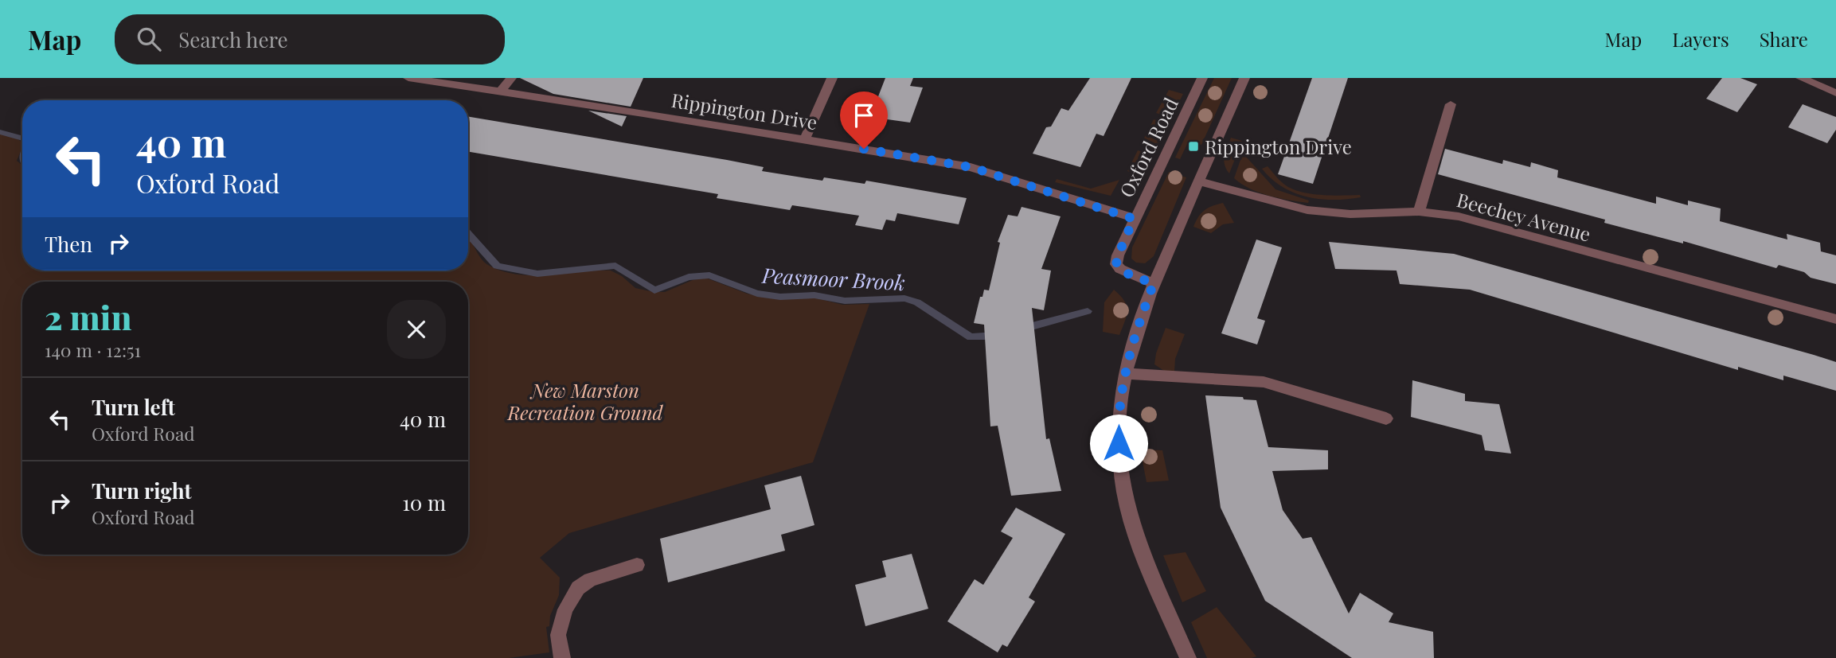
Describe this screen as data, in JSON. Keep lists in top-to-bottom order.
{
  "streets": {
    "street": ["Rippington Drive", "Oxford Road", "Beechey Avenue"]
  },
  "crossings": [
    ["Rippington Drive", "Oxford Road"]
  ],
  "water": ["Peasmoor Brook"],
  "parks": ["New Marston Recreation Ground"],
  "places": {
    "transit": ["Rippington Drive"]
  },
  "page": {
    "header": "Map",
    "search": "Search here",
    "nav": ["Map", "Layers", "Share"],
    "turn": ["40 m", "Oxford Road"],
    "then": "Then",
    "heading": ["2 min", "140 m · 12:51"],
    "list": [
      {
        "name": "Turn left",
        "note": "Oxford Road",
        "value": "40 m"
      },
      {
        "name": "Turn right",
        "note": "Oxford Road",
        "value": "10 m"
      }
    ]
  }
}
